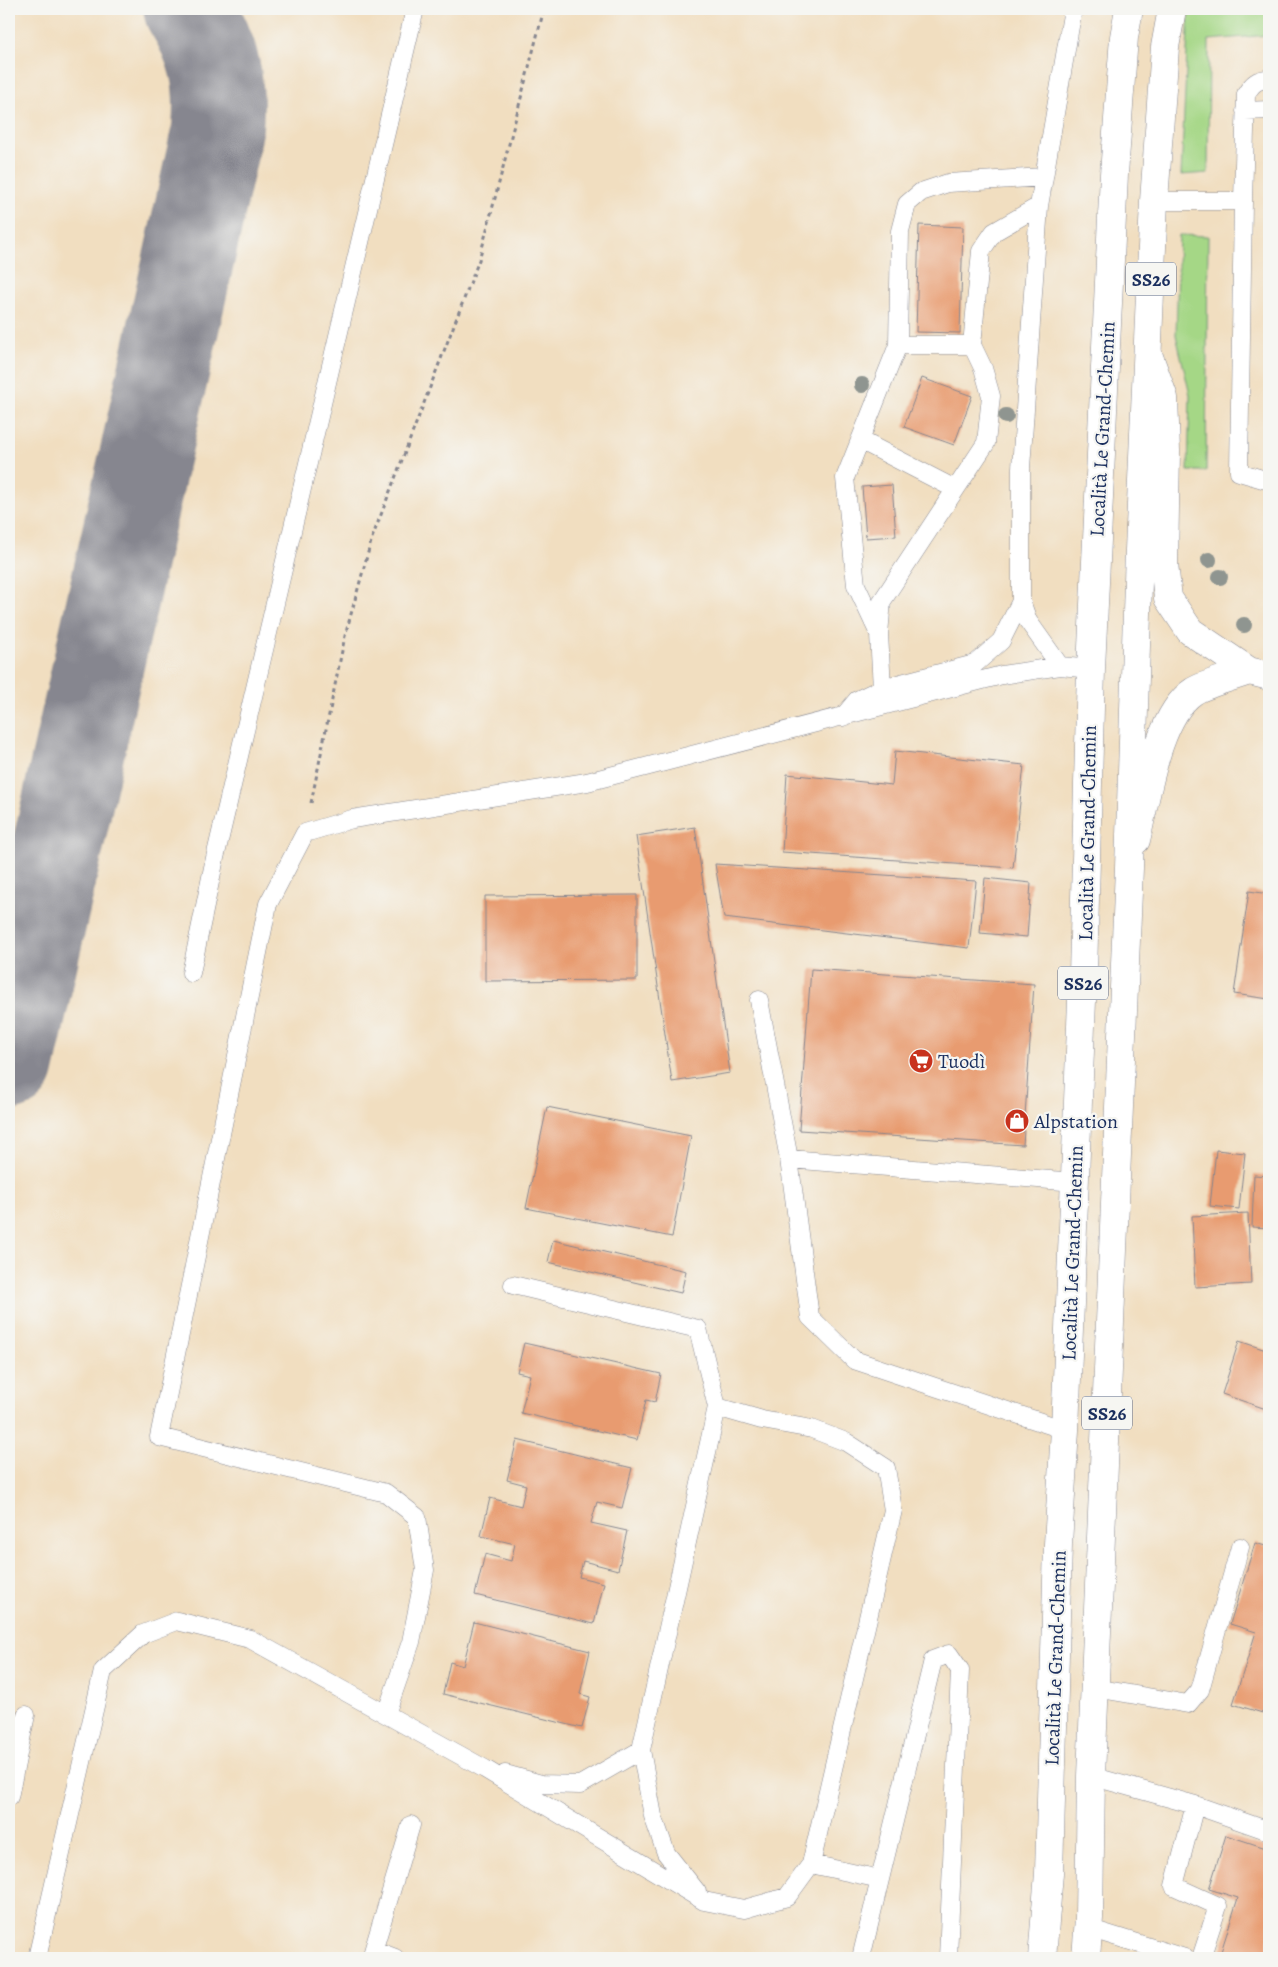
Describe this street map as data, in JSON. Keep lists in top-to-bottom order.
{
  "streets": {
    "main road": ["SS26", "Località Le Grand-Chemin"]
  },
  "places": {
    "supermarket": ["Tuodì"],
    "shop": ["Alpstation"]
  }
}
